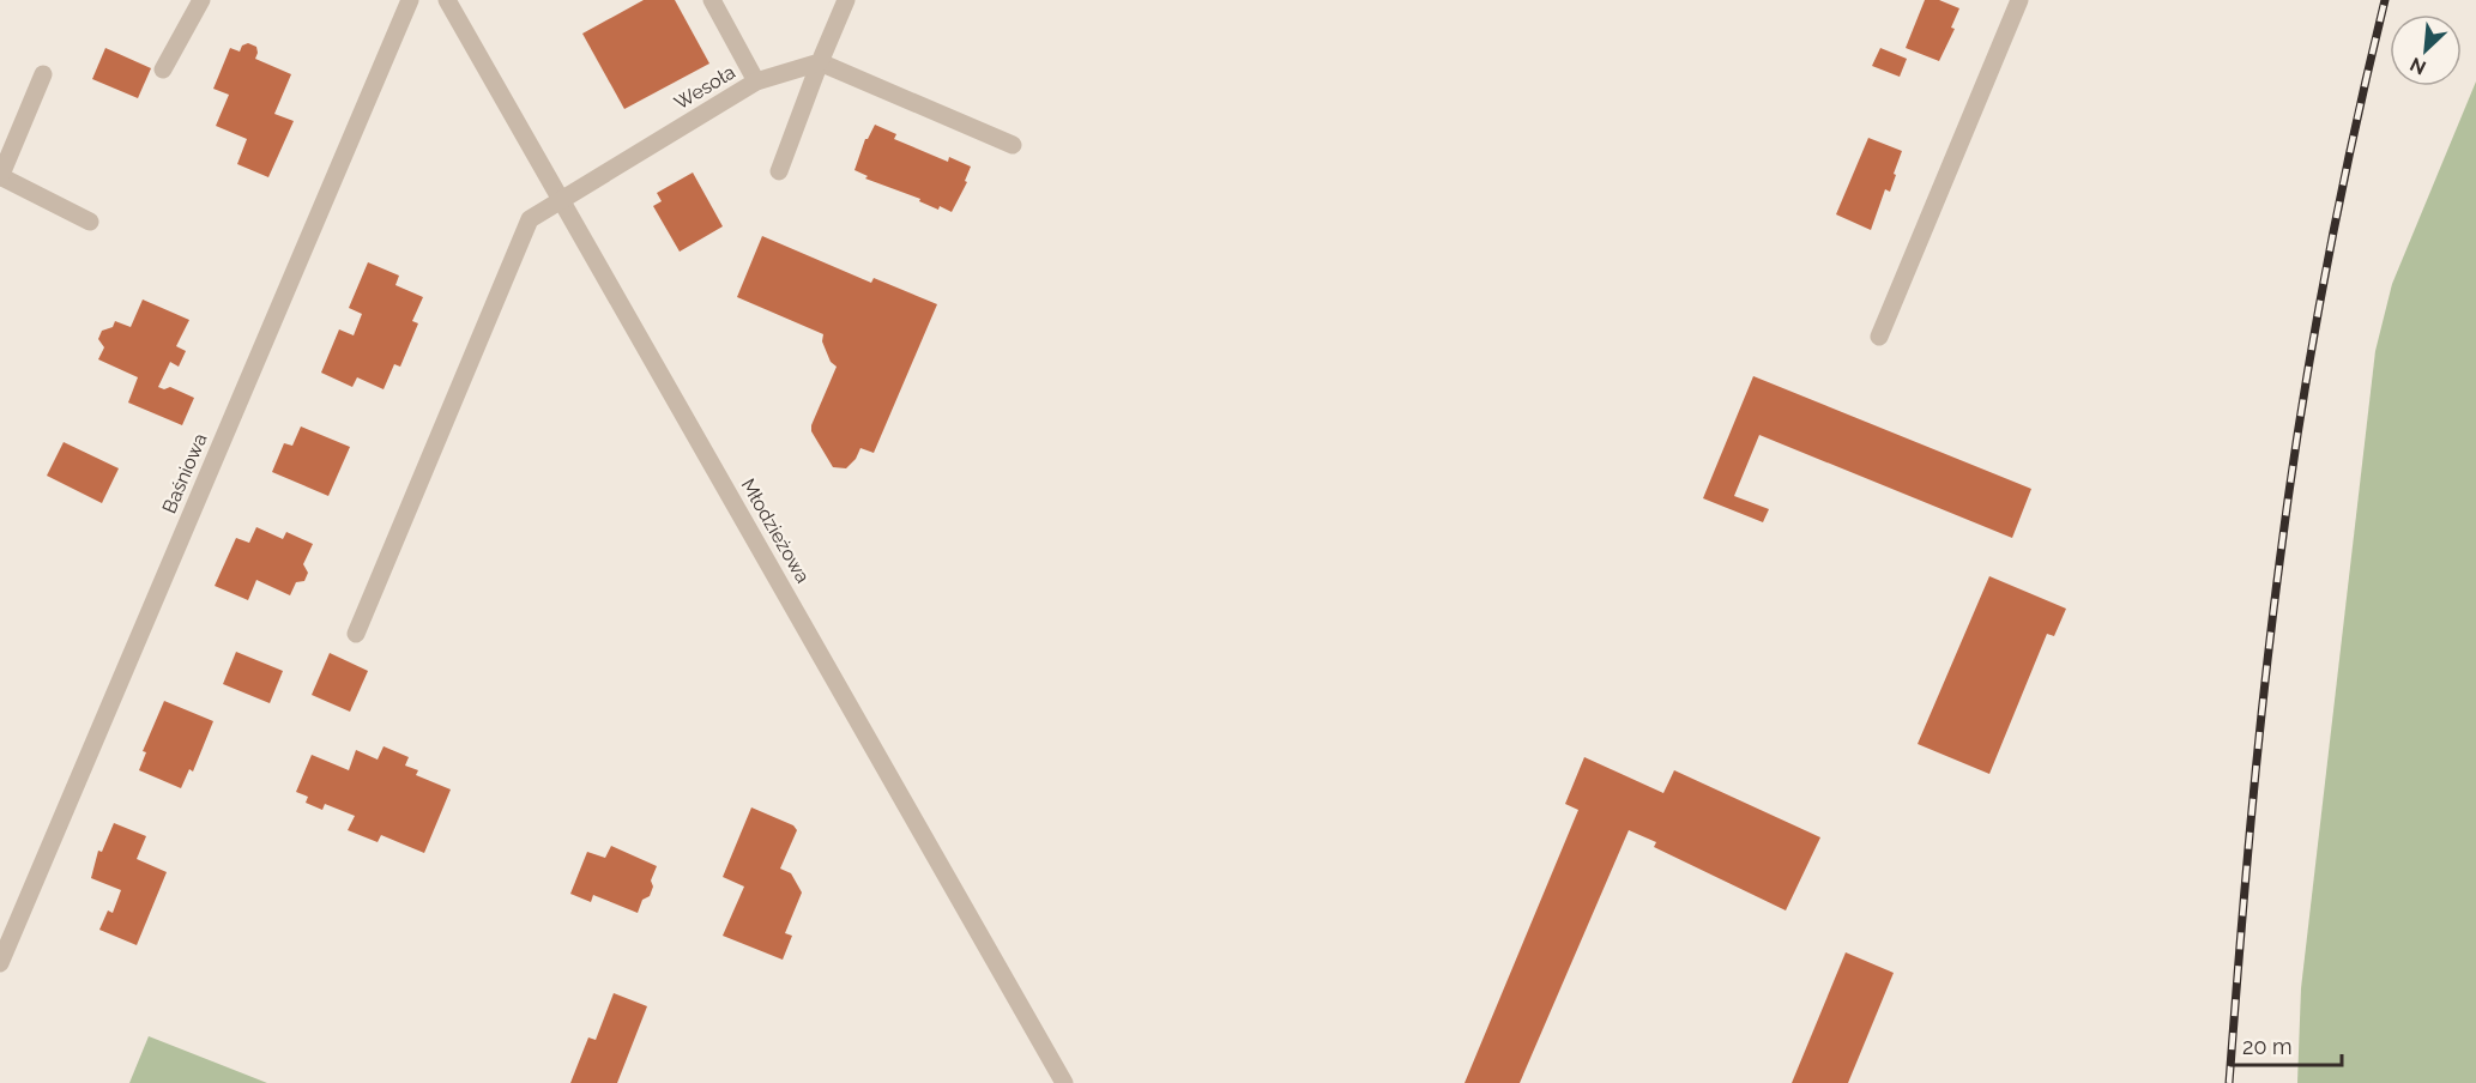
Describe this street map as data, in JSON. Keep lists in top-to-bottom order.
{
  "streets": {
    "street": ["Wesoła", "Baśniowa", "Młodzieżowa"]
  },
  "crossings": [
    ["Wesoła", "Młodzieżowa"]
  ],
  "scale_bar": "20 m",
  "north": "bottom left"
}
